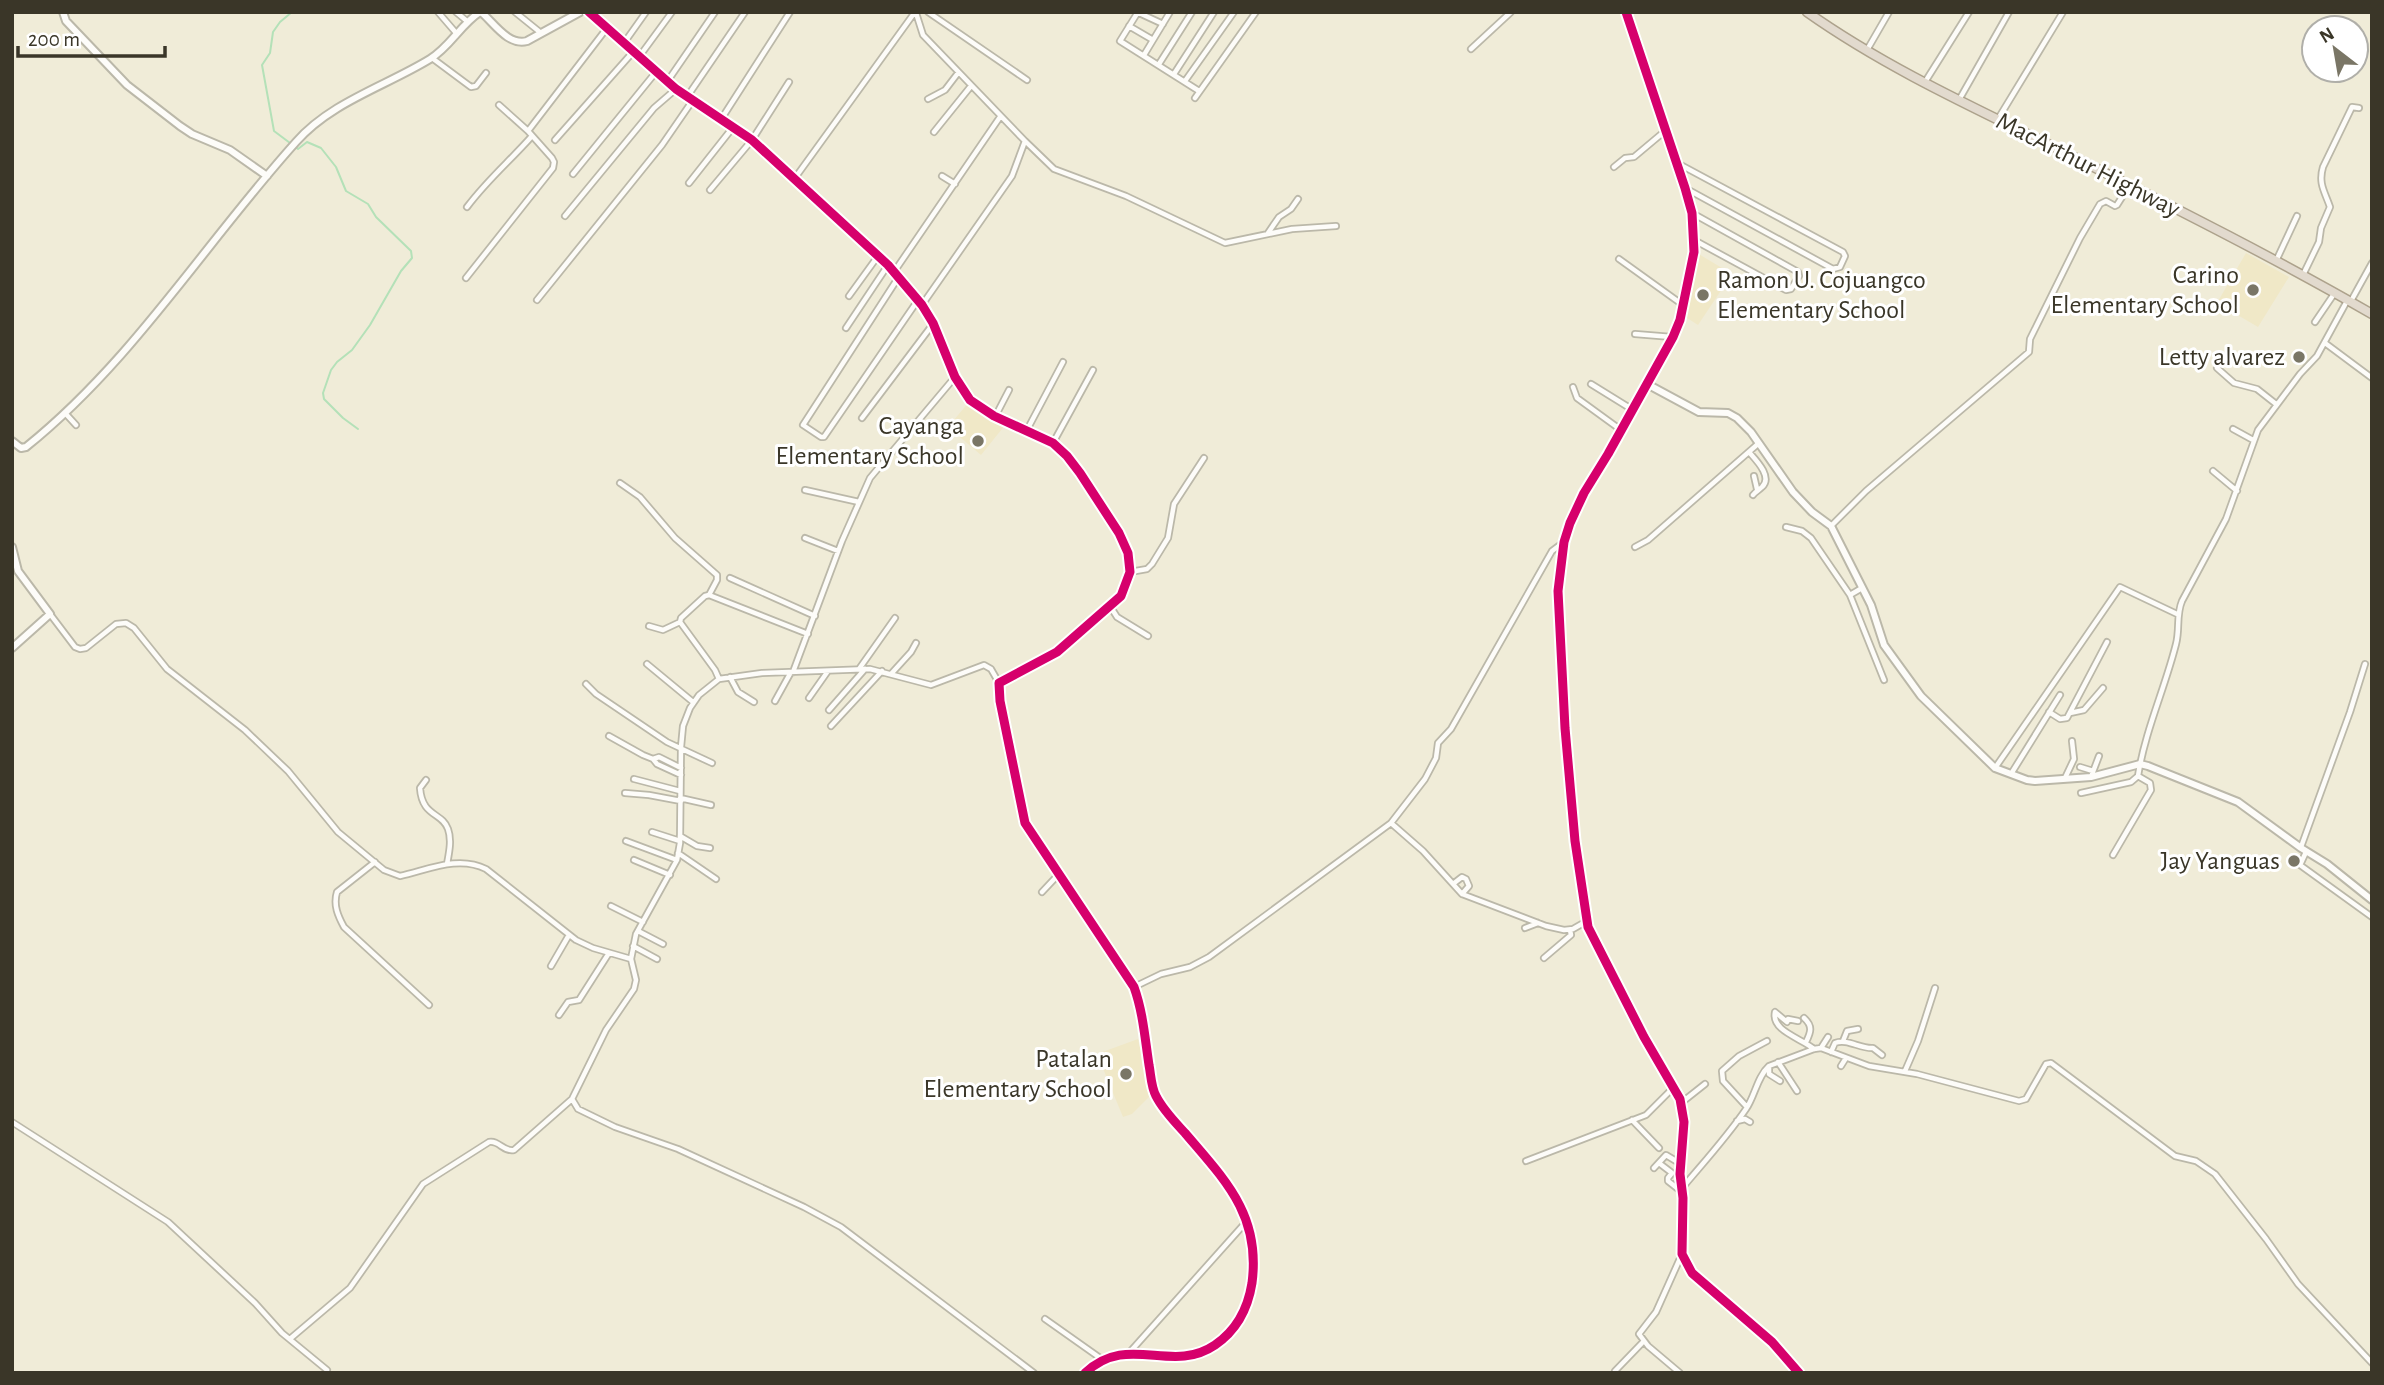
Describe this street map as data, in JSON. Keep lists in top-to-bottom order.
{
  "streets": {
    "highway": ["MacArthur Highway"]
  },
  "places": [
    "Carino Elementary School",
    "Ramon U. Cojuangco Elementary School",
    "Letty alvarez",
    "Cayanga Elementary School",
    "Jay Yanguas",
    "Patalan Elementary School"
  ],
  "scale_bar": "200 m",
  "north": "top left"
}
